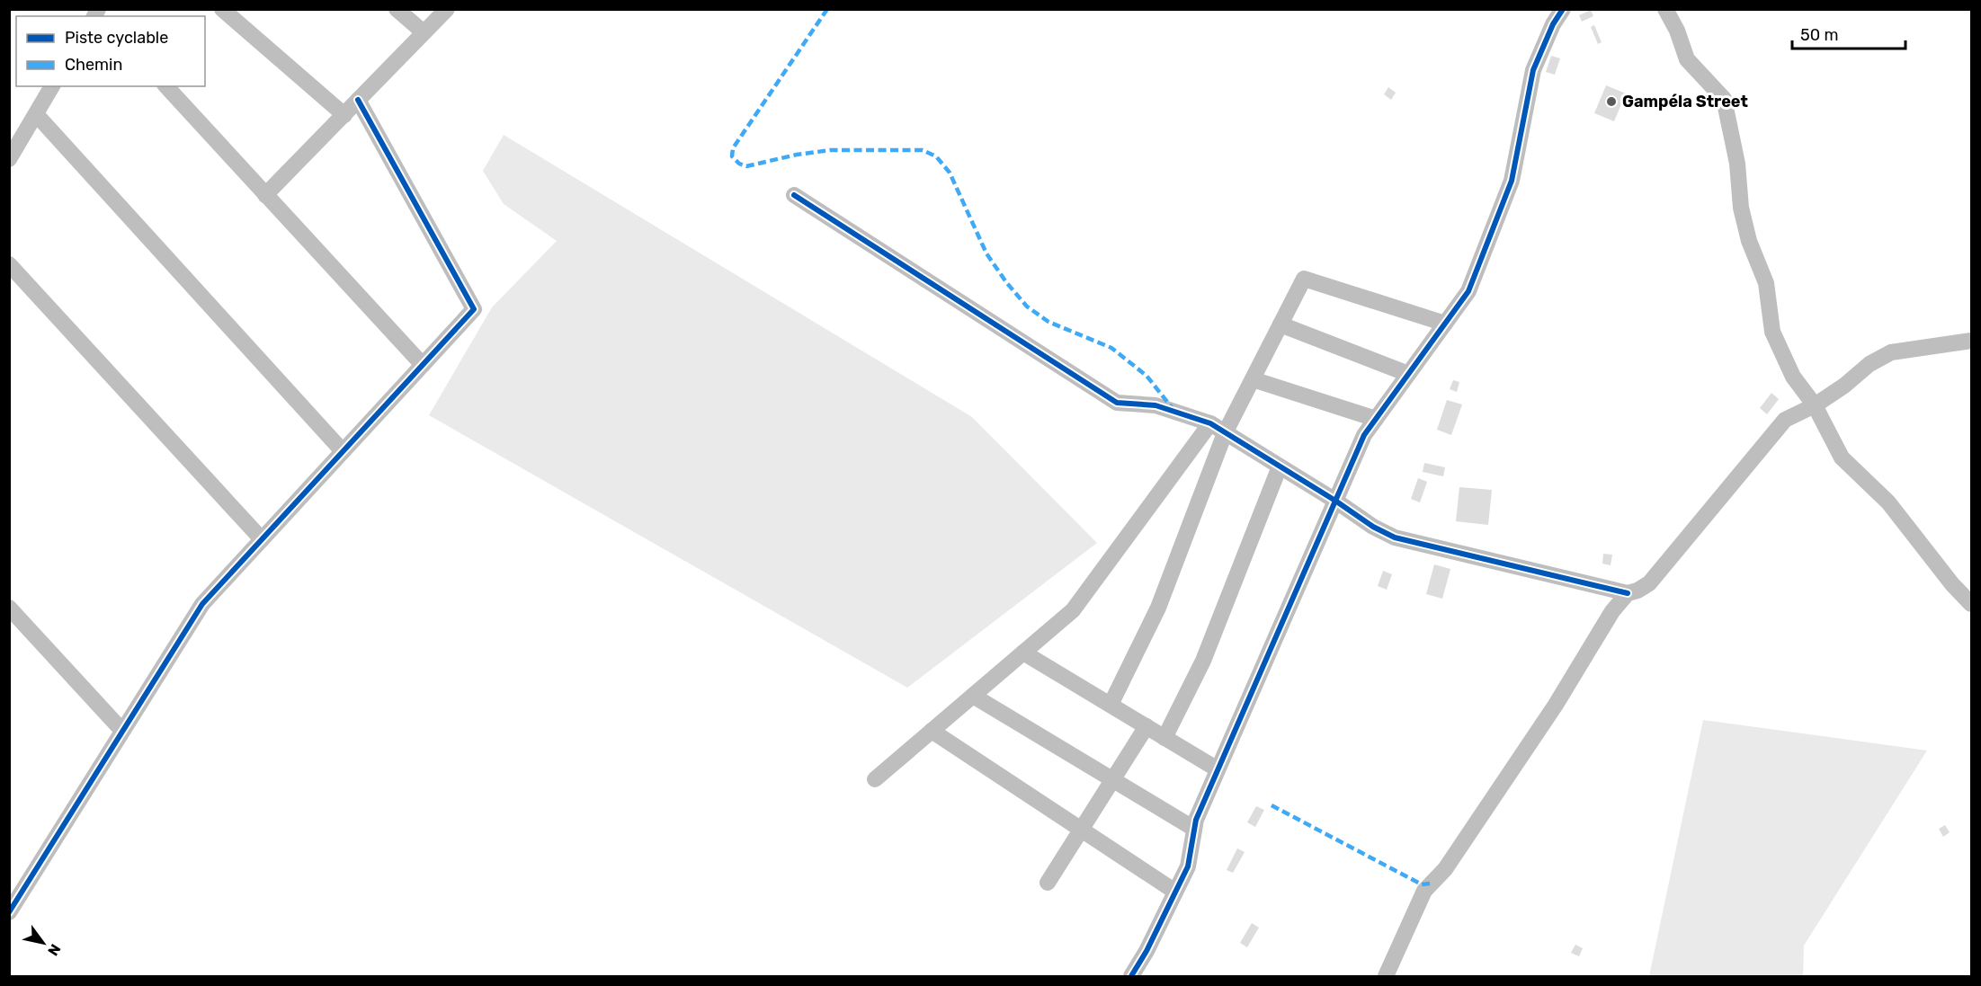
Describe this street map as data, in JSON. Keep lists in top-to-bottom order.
{
  "places": ["Gampéla Street"],
  "legend": ["Piste cyclable", "Chemin"],
  "scale_bar": "50 m",
  "north": "bottom right"
}
